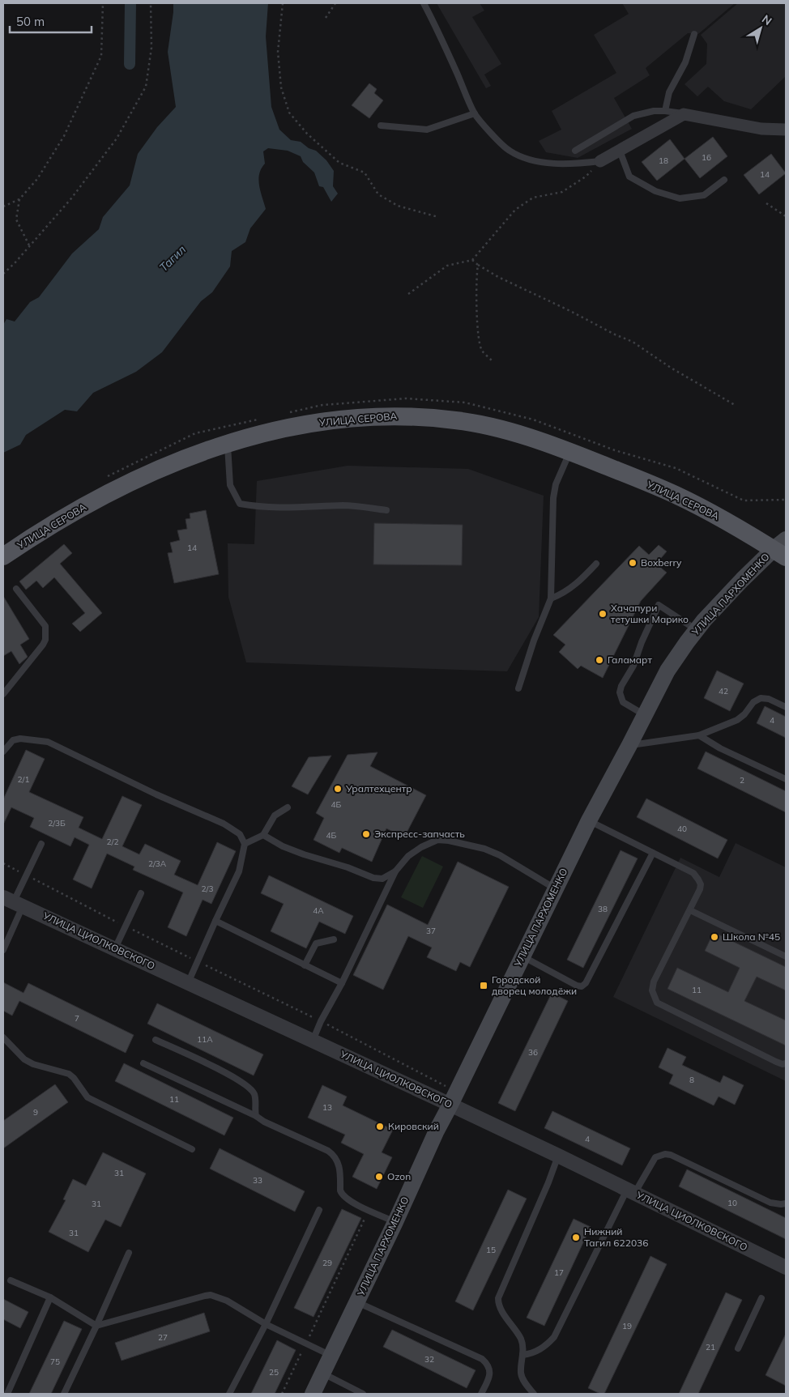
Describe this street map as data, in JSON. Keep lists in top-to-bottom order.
{
  "streets": {
    "main road": ["УЛИЦА СЕРОВА", "УЛИЦА ПАРХОМЕНКО"],
    "street": ["УЛИЦА ЦИОЛКОВСКОГО"]
  },
  "crossings": [
    ["УЛИЦА СЕРОВА", "УЛИЦА ПАРХОМЕНКО"],
    ["УЛИЦА ПАРХОМЕНКО", "УЛИЦА ЦИОЛКОВСКОГО"]
  ],
  "water": ["Тагил"],
  "places": {
    "other": [
      "Boxberry",
      "Хачапури тетушки Марико",
      "Галамарт",
      "Уралтехцентр",
      "Экспресс-запчасть",
      "Школа №45",
      "Кировский",
      "Ozon",
      "Нижний Тагил 622036"
    ],
    "transit": ["Городской дворец молодёжи"]
  },
  "house_numbers": [
    "16",
    "18",
    "14",
    "14",
    "42",
    "4",
    "2/1",
    "2",
    "4Б",
    "2/3Б",
    "40",
    "4Б",
    "2/2",
    "2/3А",
    "2/3",
    "38",
    "4А",
    "37",
    "11",
    "7",
    "11А",
    "36",
    "8",
    "11",
    "13",
    "9",
    "4",
    "31",
    "33",
    "10",
    "31",
    "31",
    "15",
    "29",
    "17",
    "19",
    "27",
    "21",
    "32",
    "75",
    "25"
  ],
  "scale_bar": "50 m",
  "north": "top right"
}
